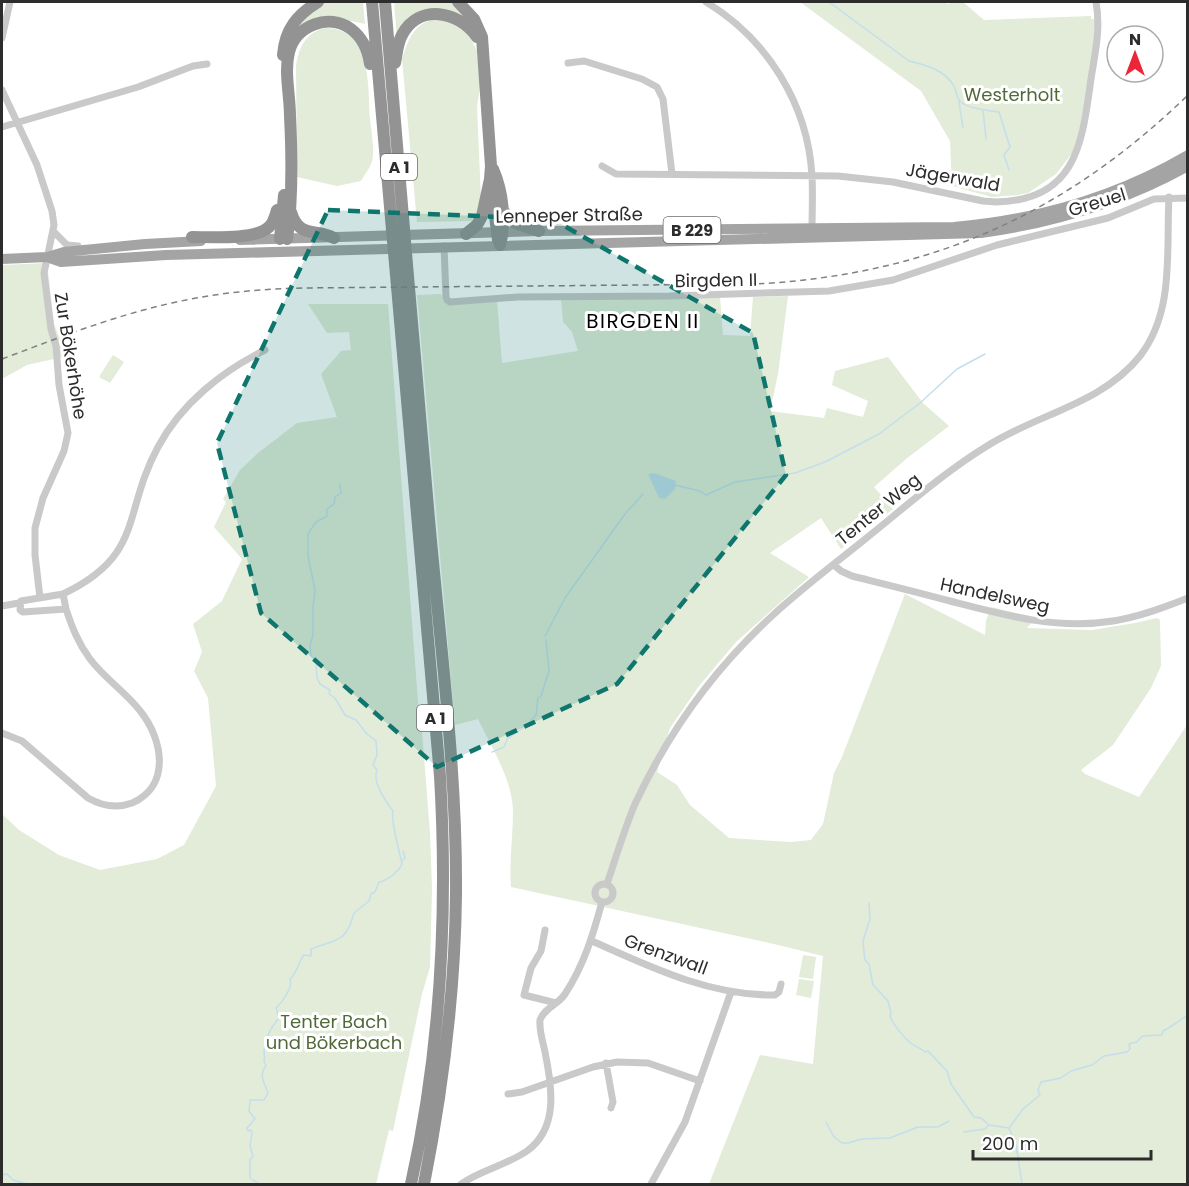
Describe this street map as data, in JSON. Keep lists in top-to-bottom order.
{
  "streets": {
    "highway": ["A 1"],
    "main road": ["Lenneper Straße", "B 229"],
    "street": [
      "Jägerwald",
      "Greuel",
      "Birgden II",
      "Zur Bökerhöhe",
      "Tenter Weg",
      "Handelsweg",
      "Grenzwall"
    ]
  },
  "crossings": [
    ["Greuel", "Birgden II"],
    ["Greuel", "Tenter Weg"],
    ["Lenneper Straße", "Birgden II"],
    ["Lenneper Straße", "Zur Bökerhöhe"],
    ["Tenter Weg", "Handelsweg"]
  ],
  "districts": ["BIRGDEN II"],
  "parks": ["Westerholt", "Tenter Bach und Bökerbach"],
  "scale_bar": "200 m",
  "north": "top"
}
